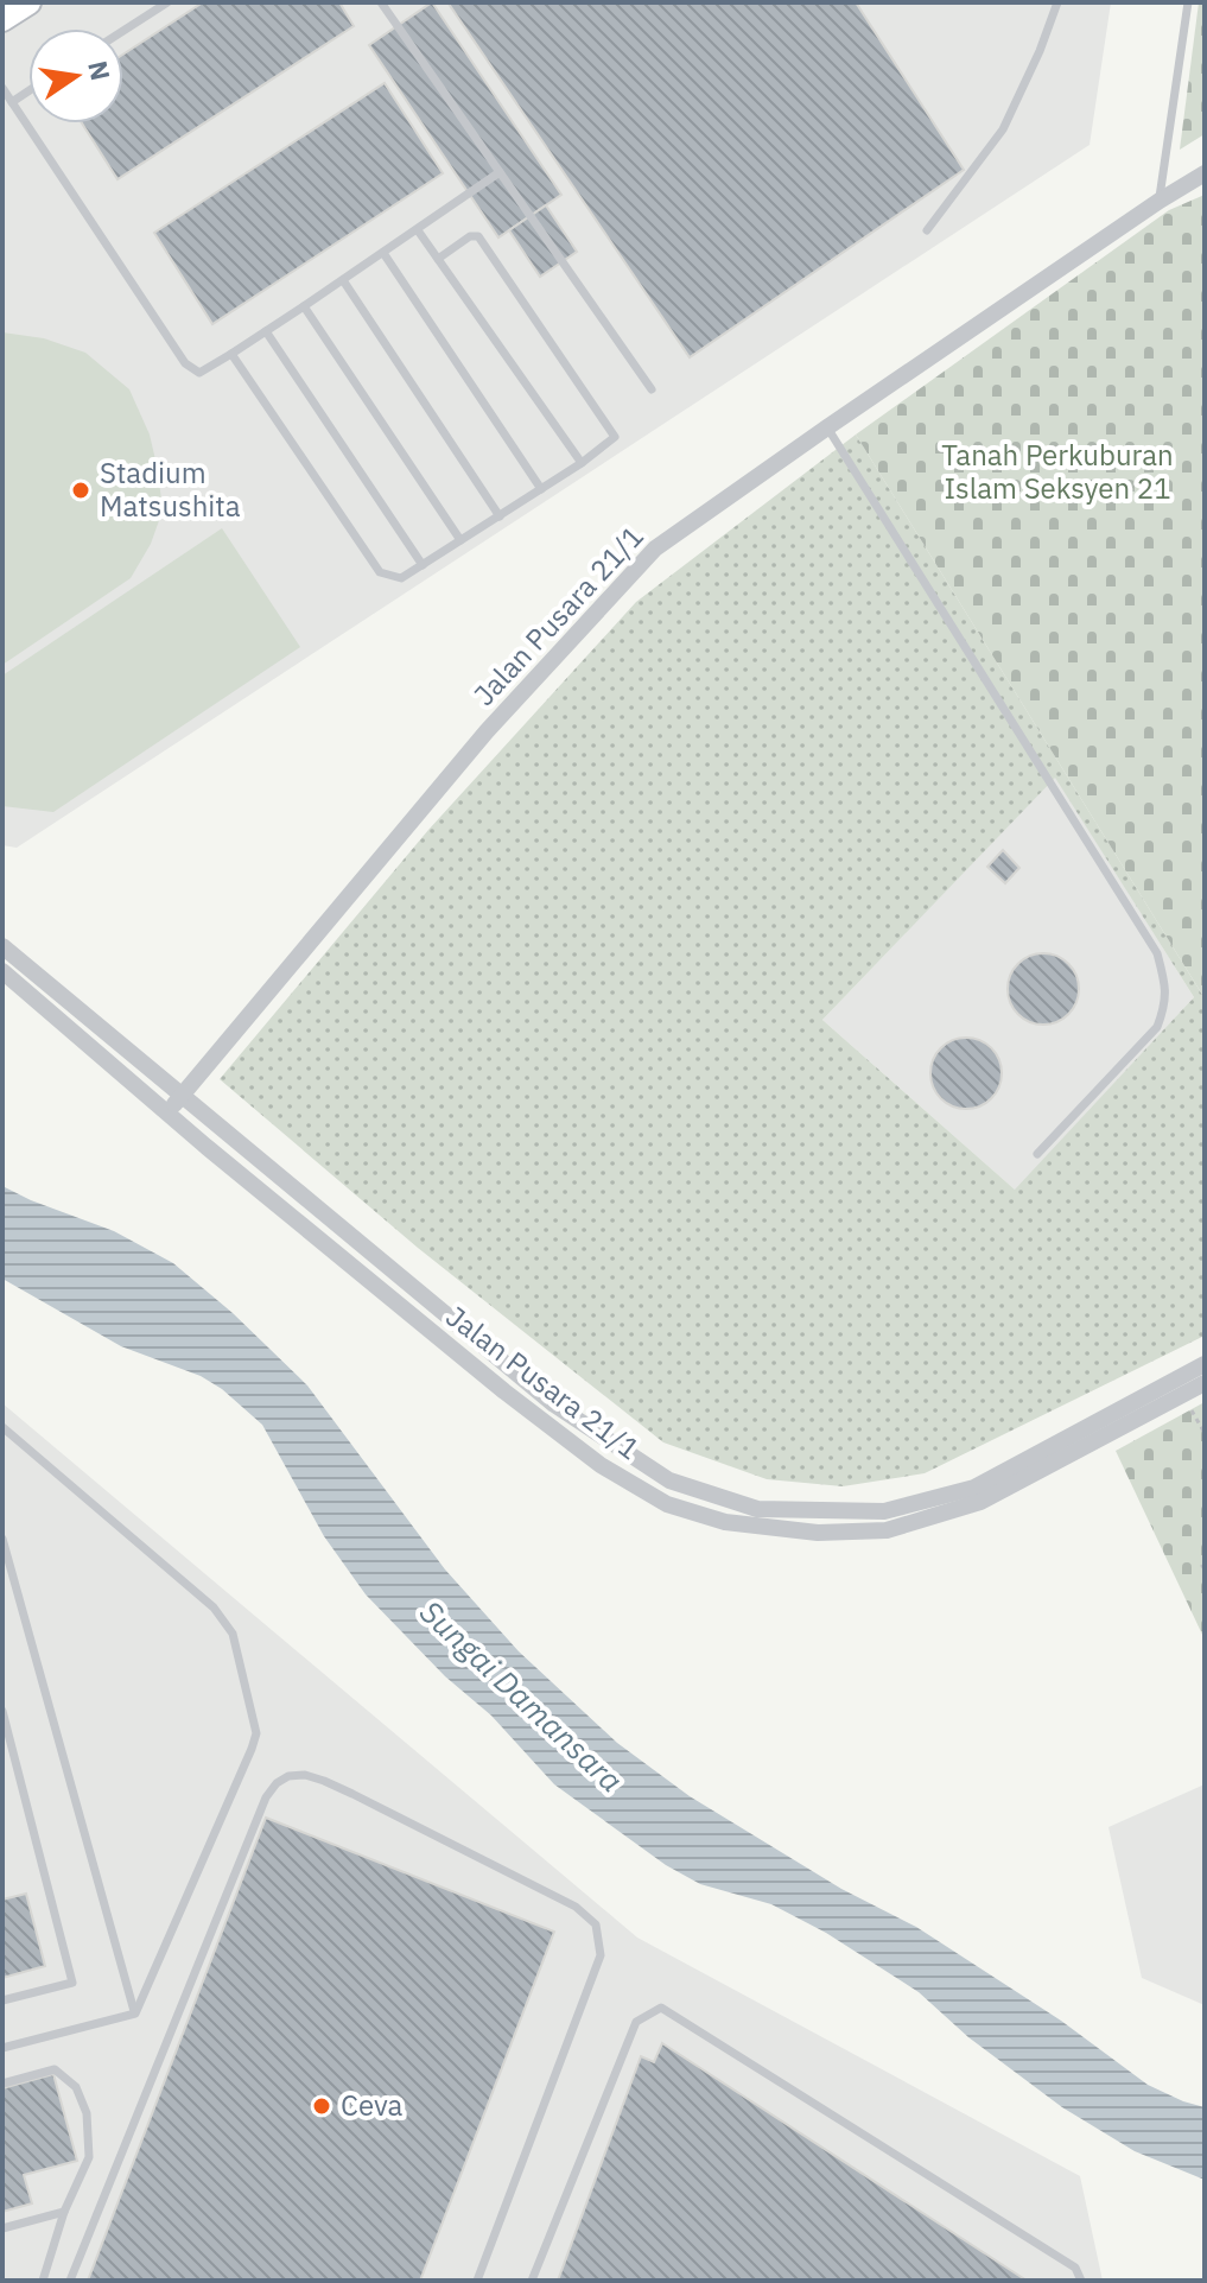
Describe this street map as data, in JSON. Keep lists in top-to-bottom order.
{
  "streets": {
    "street": ["Jalan Pusara 21/1"]
  },
  "water": ["Sungai Damansara"],
  "parks": ["Tanah Perkuburan Islam Seksyen 21"],
  "places": ["Stadium Matsushita", "Ceva"],
  "north": "right"
}
